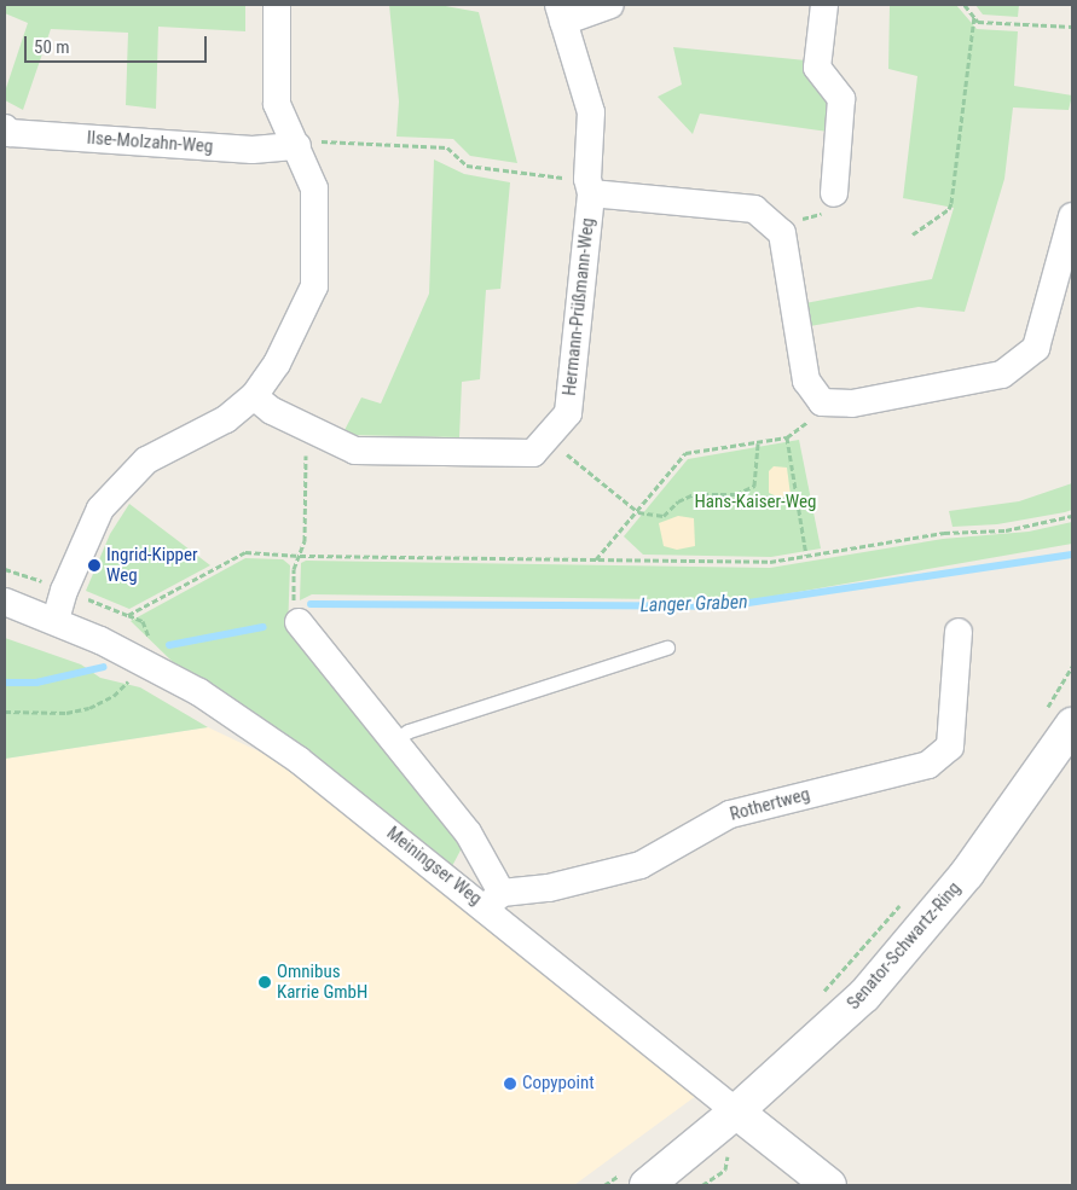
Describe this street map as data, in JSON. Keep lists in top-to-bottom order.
{
  "streets": {
    "main road": ["Meiningser Weg", "Senator-Schwartz-Ring"],
    "street": ["Ilse-Molzahn-Weg", "Hermann-Prüßmann-Weg", "Rothertweg"]
  },
  "crossings": [
    ["Rothertweg", "Meiningser Weg"],
    ["Meiningser Weg", "Senator-Schwartz-Ring"]
  ],
  "water": ["Langer Graben"],
  "parks": ["Hans-Kaiser-Weg"],
  "places": ["Ingrid-Kipper Weg", "Omnibus Karrie GmbH", "Copypoint"],
  "scale_bar": "50 m"
}
